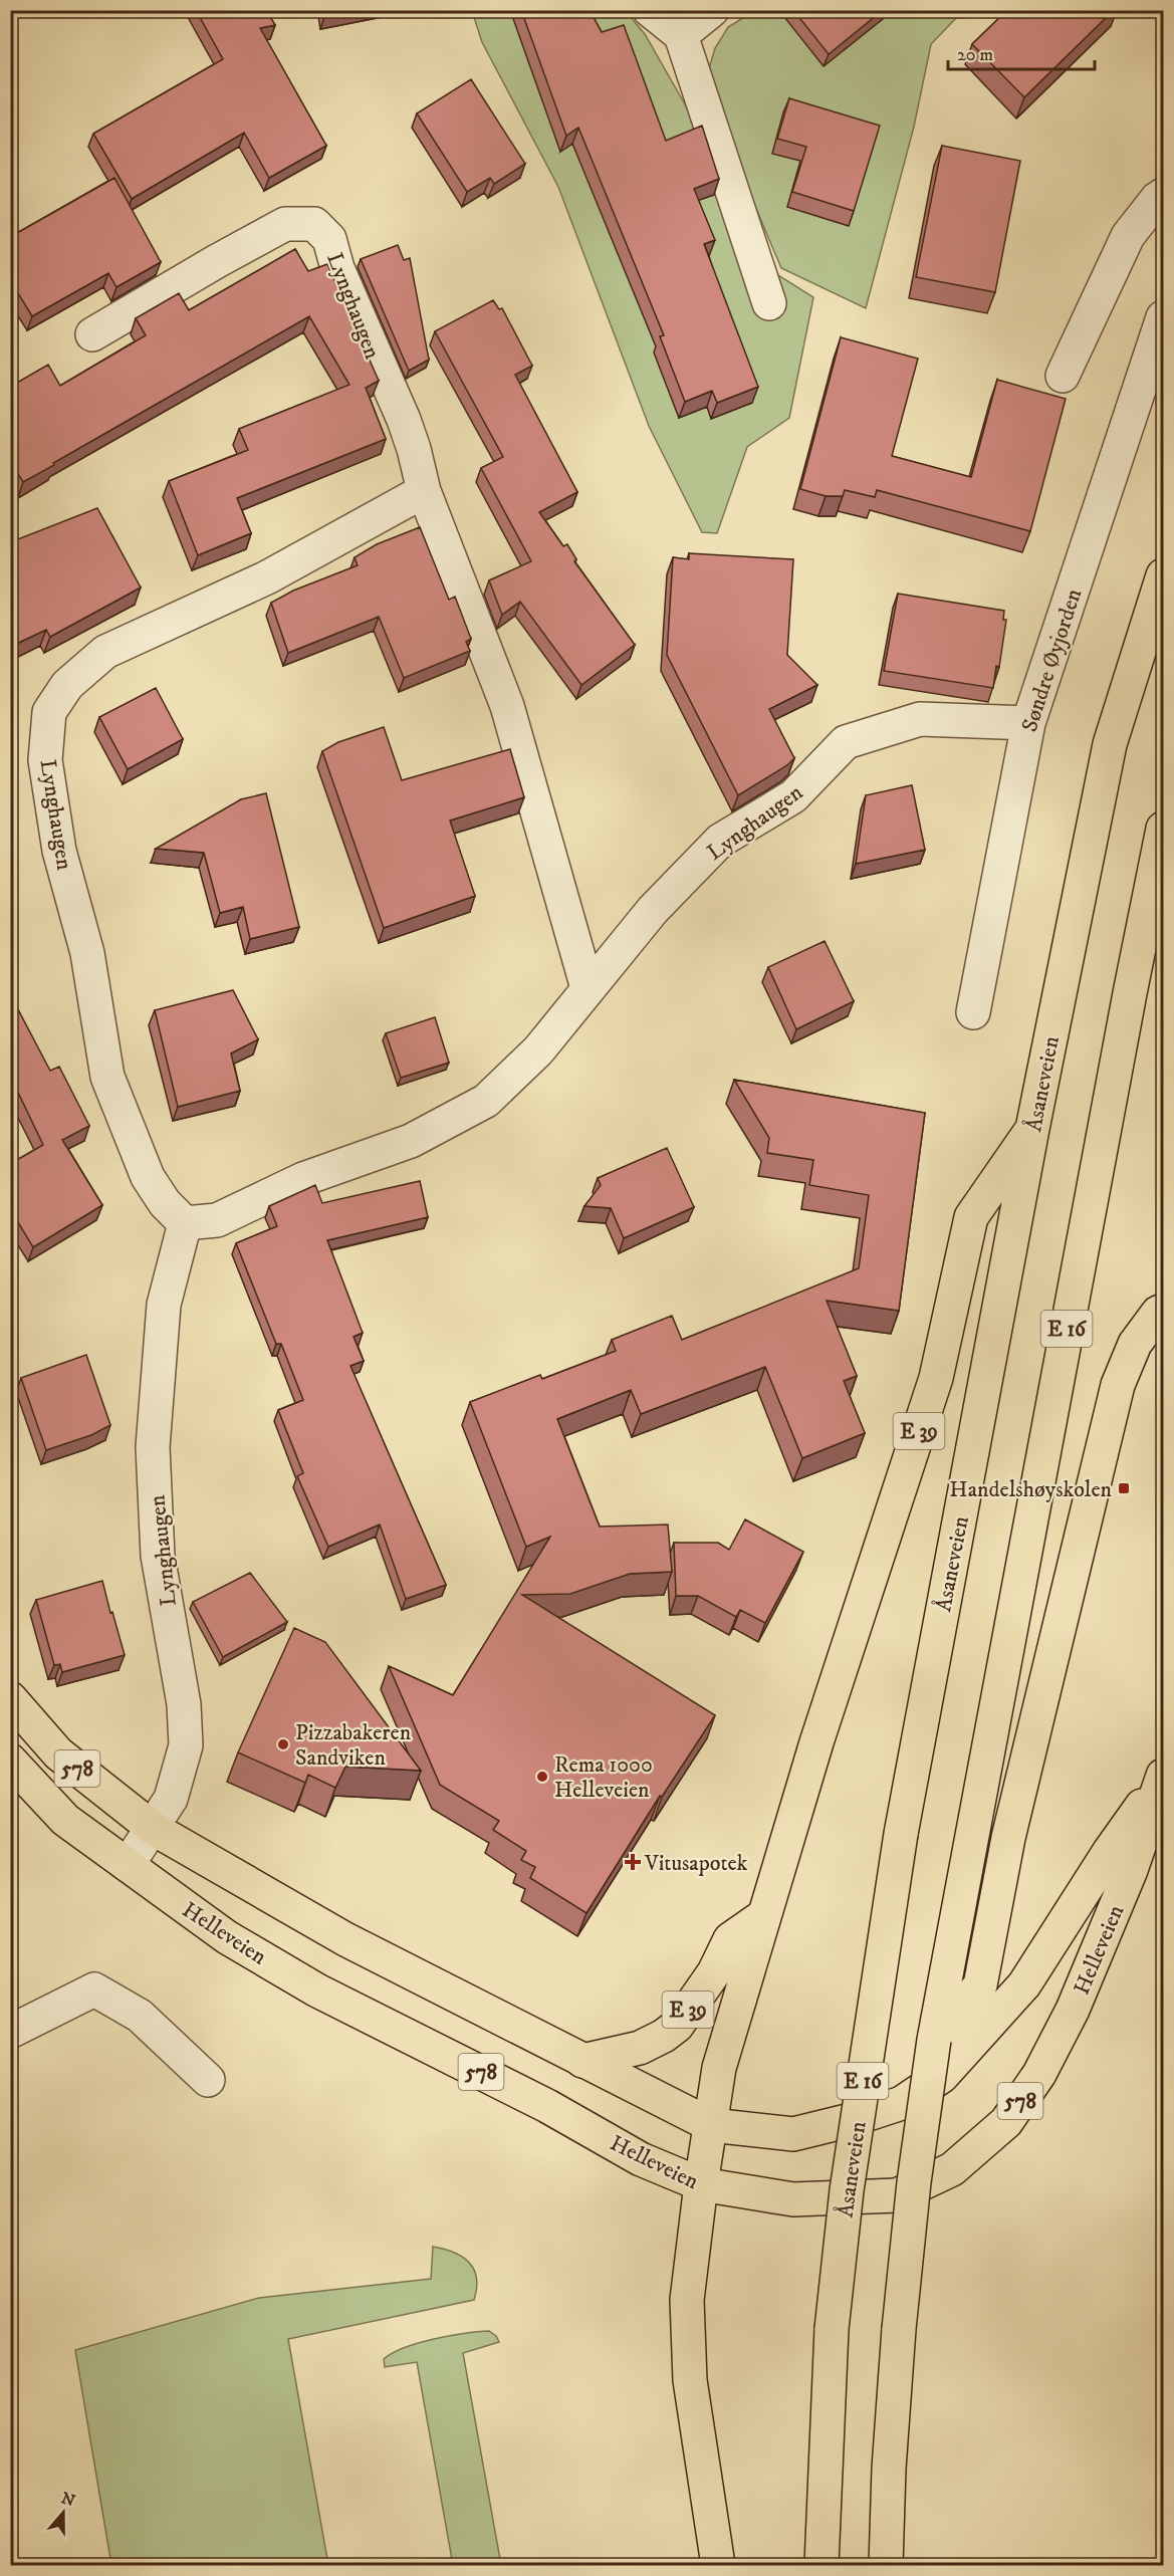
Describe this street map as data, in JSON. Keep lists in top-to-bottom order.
{
  "streets": {
    "main road": [
      "Åsaneveien",
      "E 16",
      "E 39",
      "578",
      "Helleveien"
    ],
    "street": ["Lynghaugen", "Søndre Øyjorden"]
  },
  "crossings": [
    ["Lynghaugen", "Søndre Øyjorden"],
    ["Lynghaugen", "Helleveien"],
    ["Åsaneveien", "E 39"],
    ["E 39", "Helleveien"]
  ],
  "places": {
    "transit": ["Handelshøyskolen"],
    "other": ["Pizzabakeren Sandviken", "Rema 1000 Helleveien"],
    "health": ["Vitusapotek"]
  },
  "scale_bar": "20 m",
  "north": "top"
}
